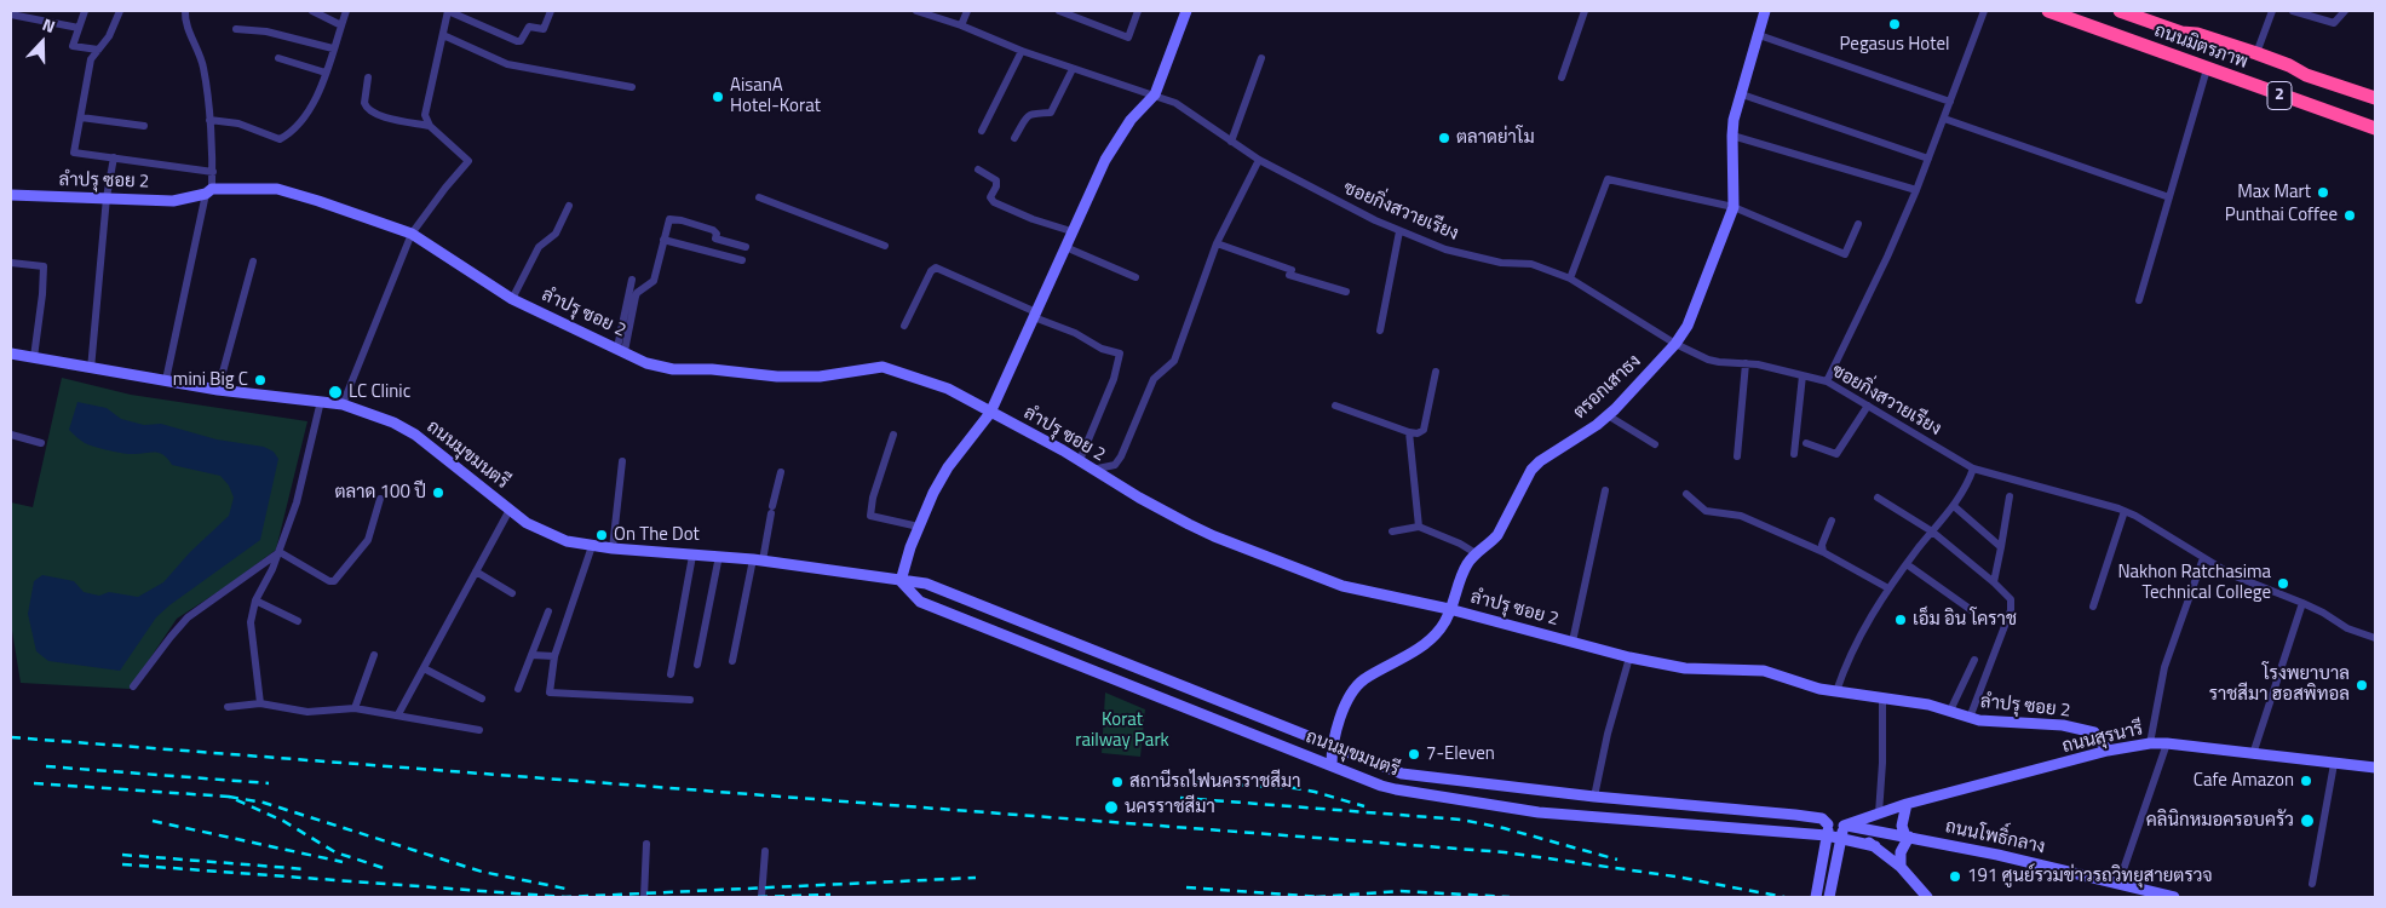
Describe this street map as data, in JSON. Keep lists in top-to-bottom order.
{
  "streets": {
    "highway": ["ถนนมิตรภาพ", "2"],
    "main road": [
      "ลำปรุ ซอย 2",
      "ตรอกเสาธง",
      "ถนนมุขมนตรี",
      "ถนนสุรนารี",
      "ถนนโพธิ์กลาง"
    ],
    "street": ["ซอยกิ่งสวายเรียง"]
  },
  "crossings": [
    ["ลำปรุ ซอย 2", "ตรอกเสาธง"],
    ["ลำปรุ ซอย 2", "ถนนสุรนารี"],
    ["ซอยกิ่งสวายเรียง", "ตรอกเสาธง"],
    ["ตรอกเสาธง", "ถนนมุขมนตรี"],
    ["ถนนมุขมนตรี", "ถนนโพธิ์กลาง"],
    ["ถนนสุรนารี", "ถนนโพธิ์กลาง"]
  ],
  "parks": ["Korat railway Park"],
  "places": [
    "Pegasus Hotel",
    "AisanA Hotel-Korat",
    "ตลาดย่าโม",
    "Max Mart",
    "Punthai Coffee",
    "mini Big C",
    "LC Clinic",
    "ตลาด 100 ปี",
    "On The Dot",
    "Nakhon Ratchasima Technical College",
    "เอ็ม อิน โคราช",
    "โรงพยาบาล ราชสีมา ฮอสพิทอล",
    "7-Eleven",
    "Cafe Amazon",
    "สถานีรถไฟนครราชสีมา",
    "นครราชสีมา",
    "คลินิกหมอครอบครัว",
    "191 ศูนย์รวมข่าวรถวิทยุสายตรวจ"
  ],
  "north": "top"
}
